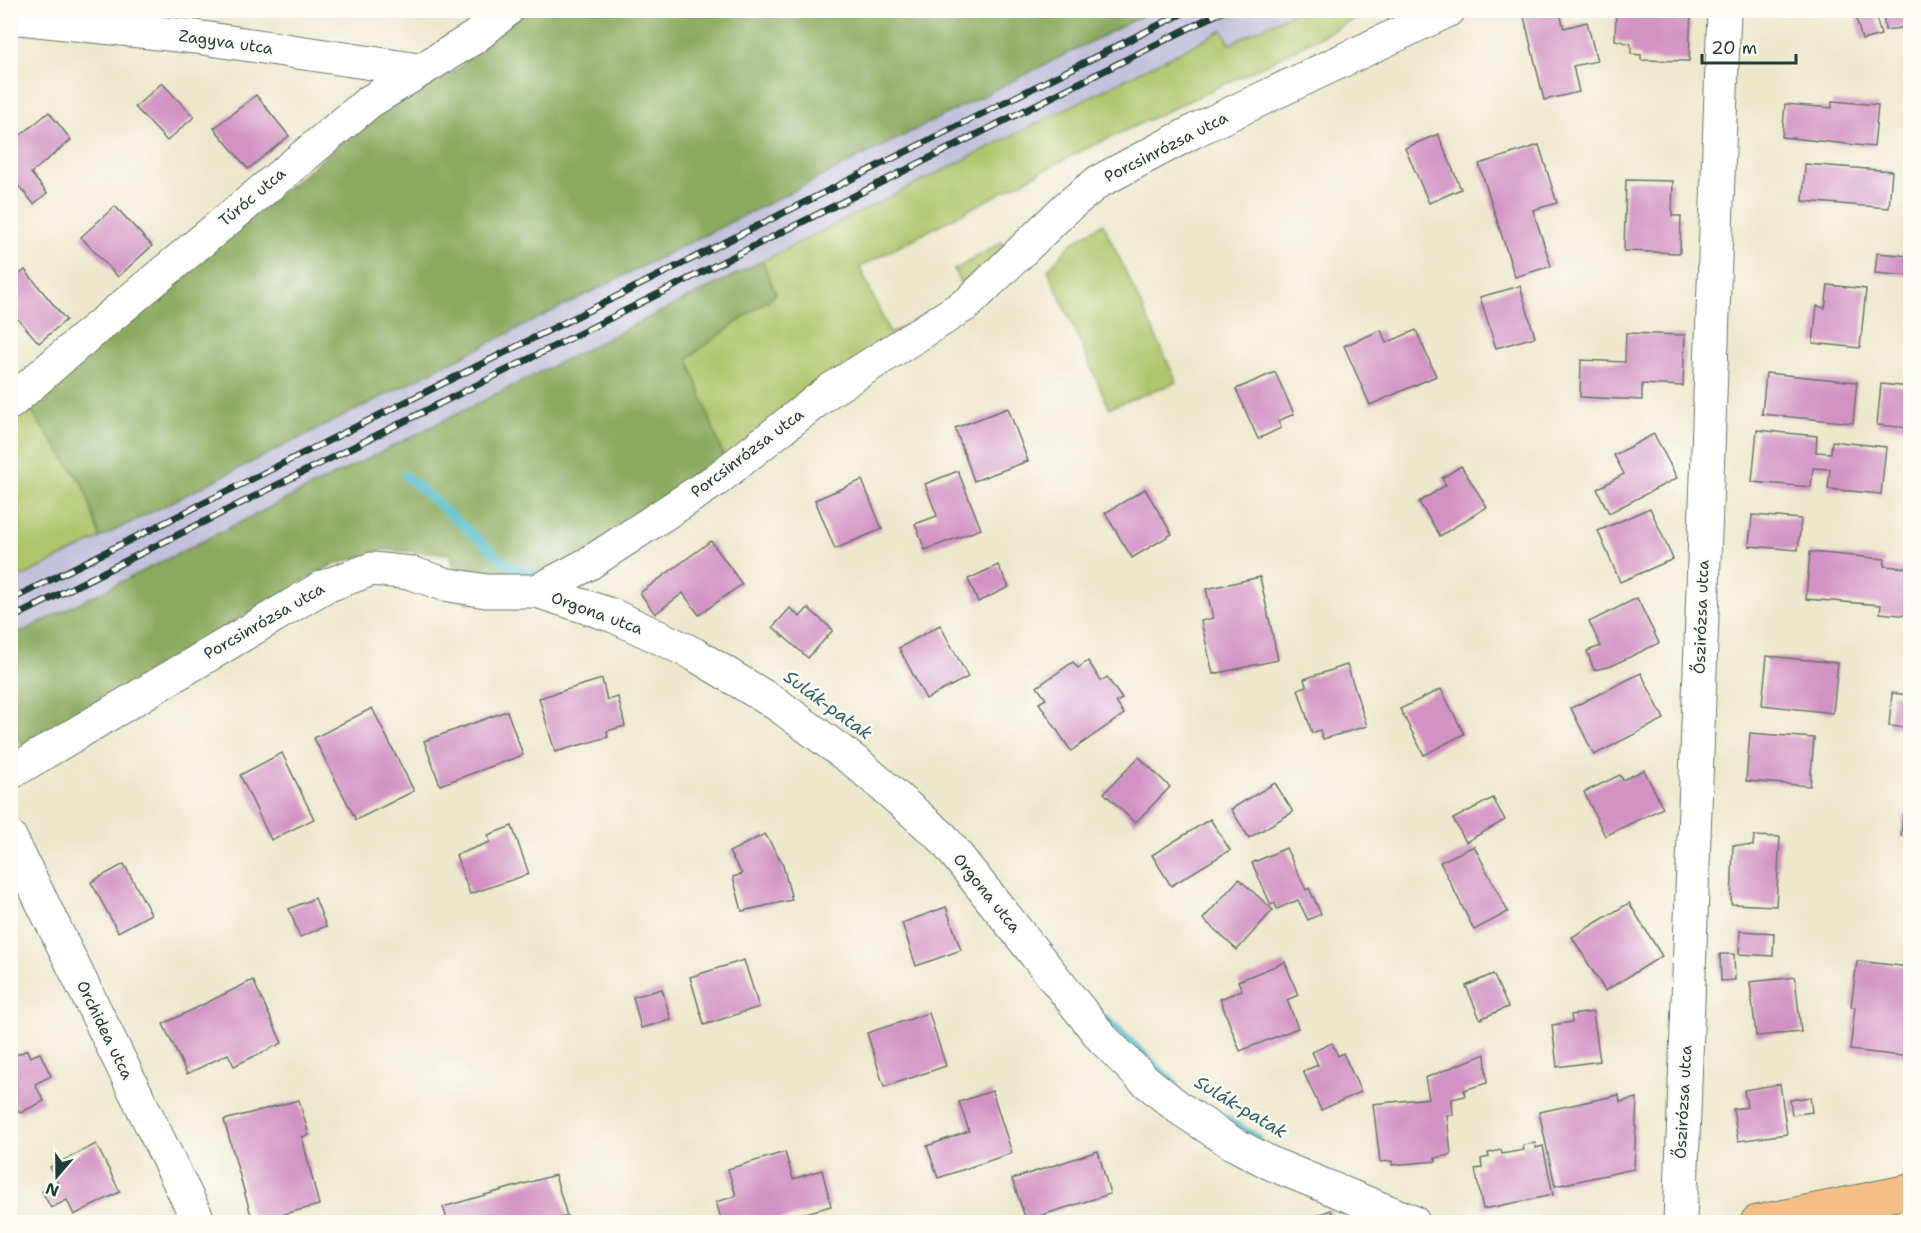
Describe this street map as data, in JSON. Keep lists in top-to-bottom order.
{
  "streets": {
    "street": [
      "Zagyva utca",
      "Porcsinrózsa utca",
      "Túróc utca",
      "Orgona utca",
      "Őszirózsa utca",
      "Orchidea utca"
    ]
  },
  "crossings": [
    ["Zagyva utca", "Túróc utca"],
    ["Porcsinrózsa utca", "Orgona utca"]
  ],
  "water": ["Sulák-patak"],
  "scale_bar": "20 m",
  "north": "bottom"
}
